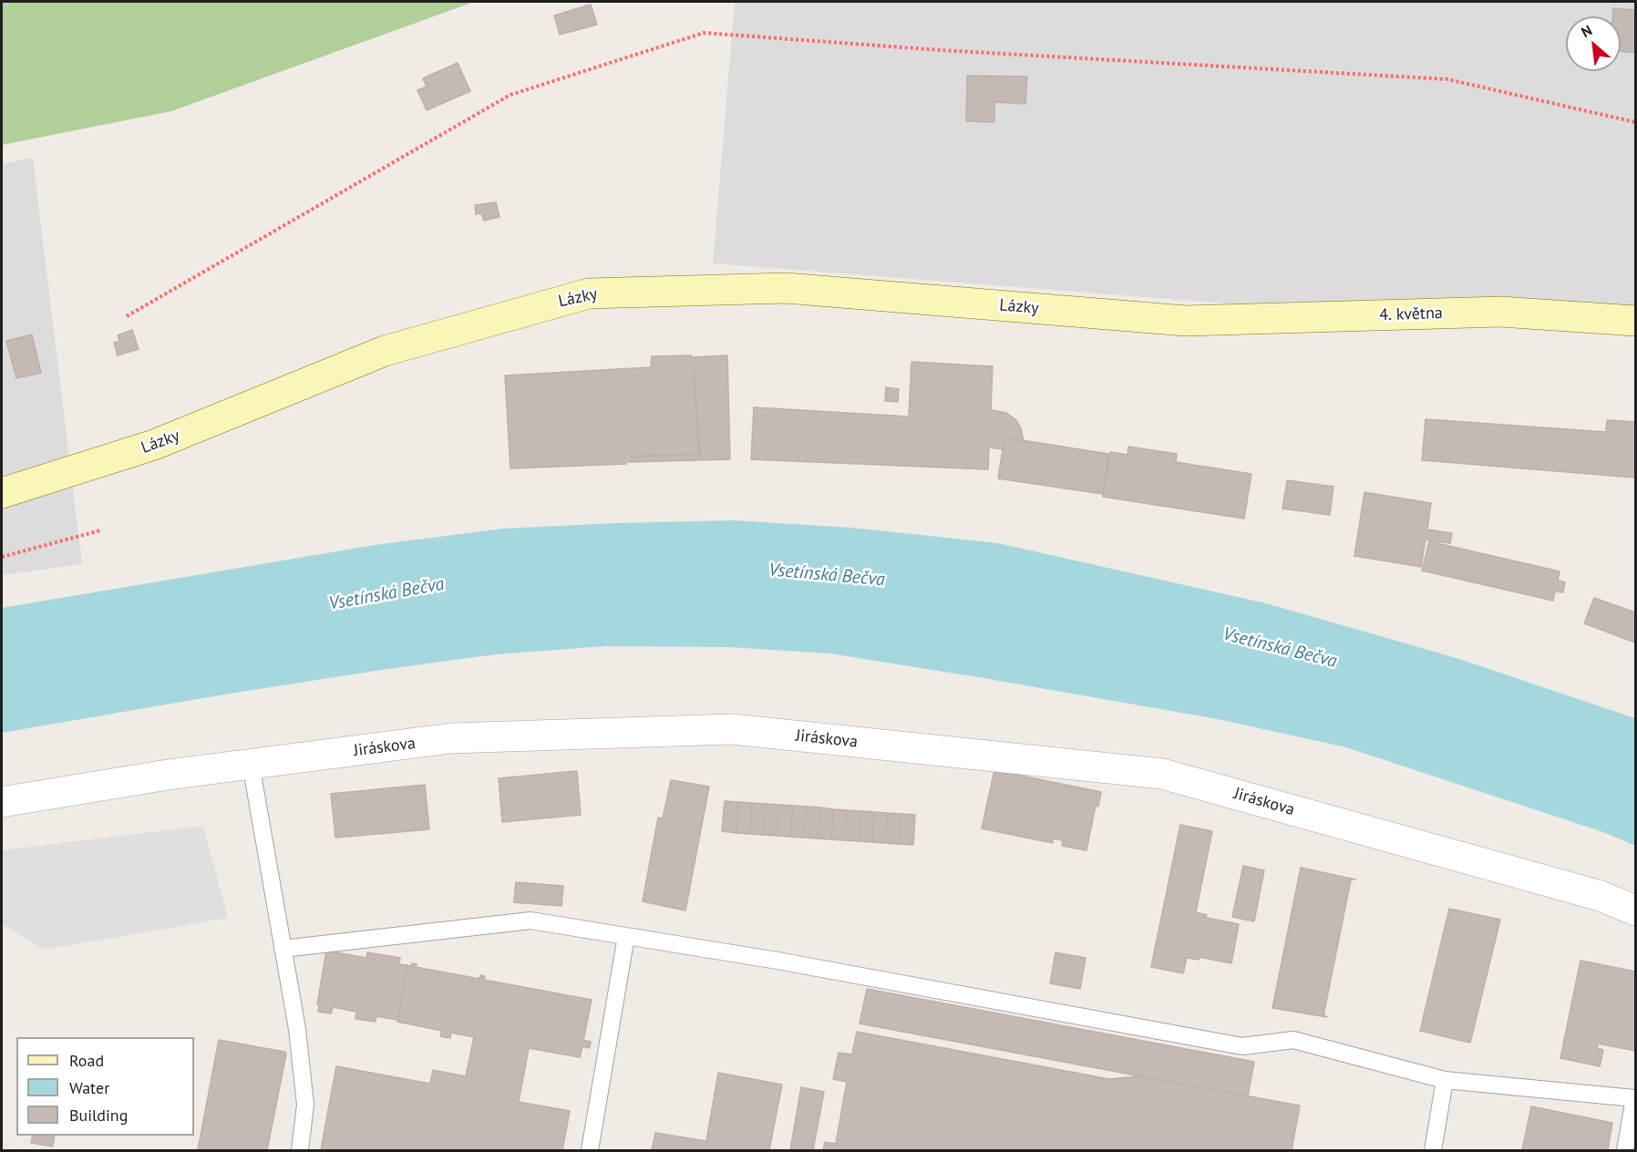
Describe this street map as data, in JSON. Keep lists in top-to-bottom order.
{
  "streets": {
    "street": ["Lázky", "4. května", "Jiráskova"]
  },
  "crossings": [
    ["Lázky", "4. května"]
  ],
  "water": ["Vsetínská Bečva"],
  "legend": ["Road", "Water", "Building"],
  "north": "top left"
}
